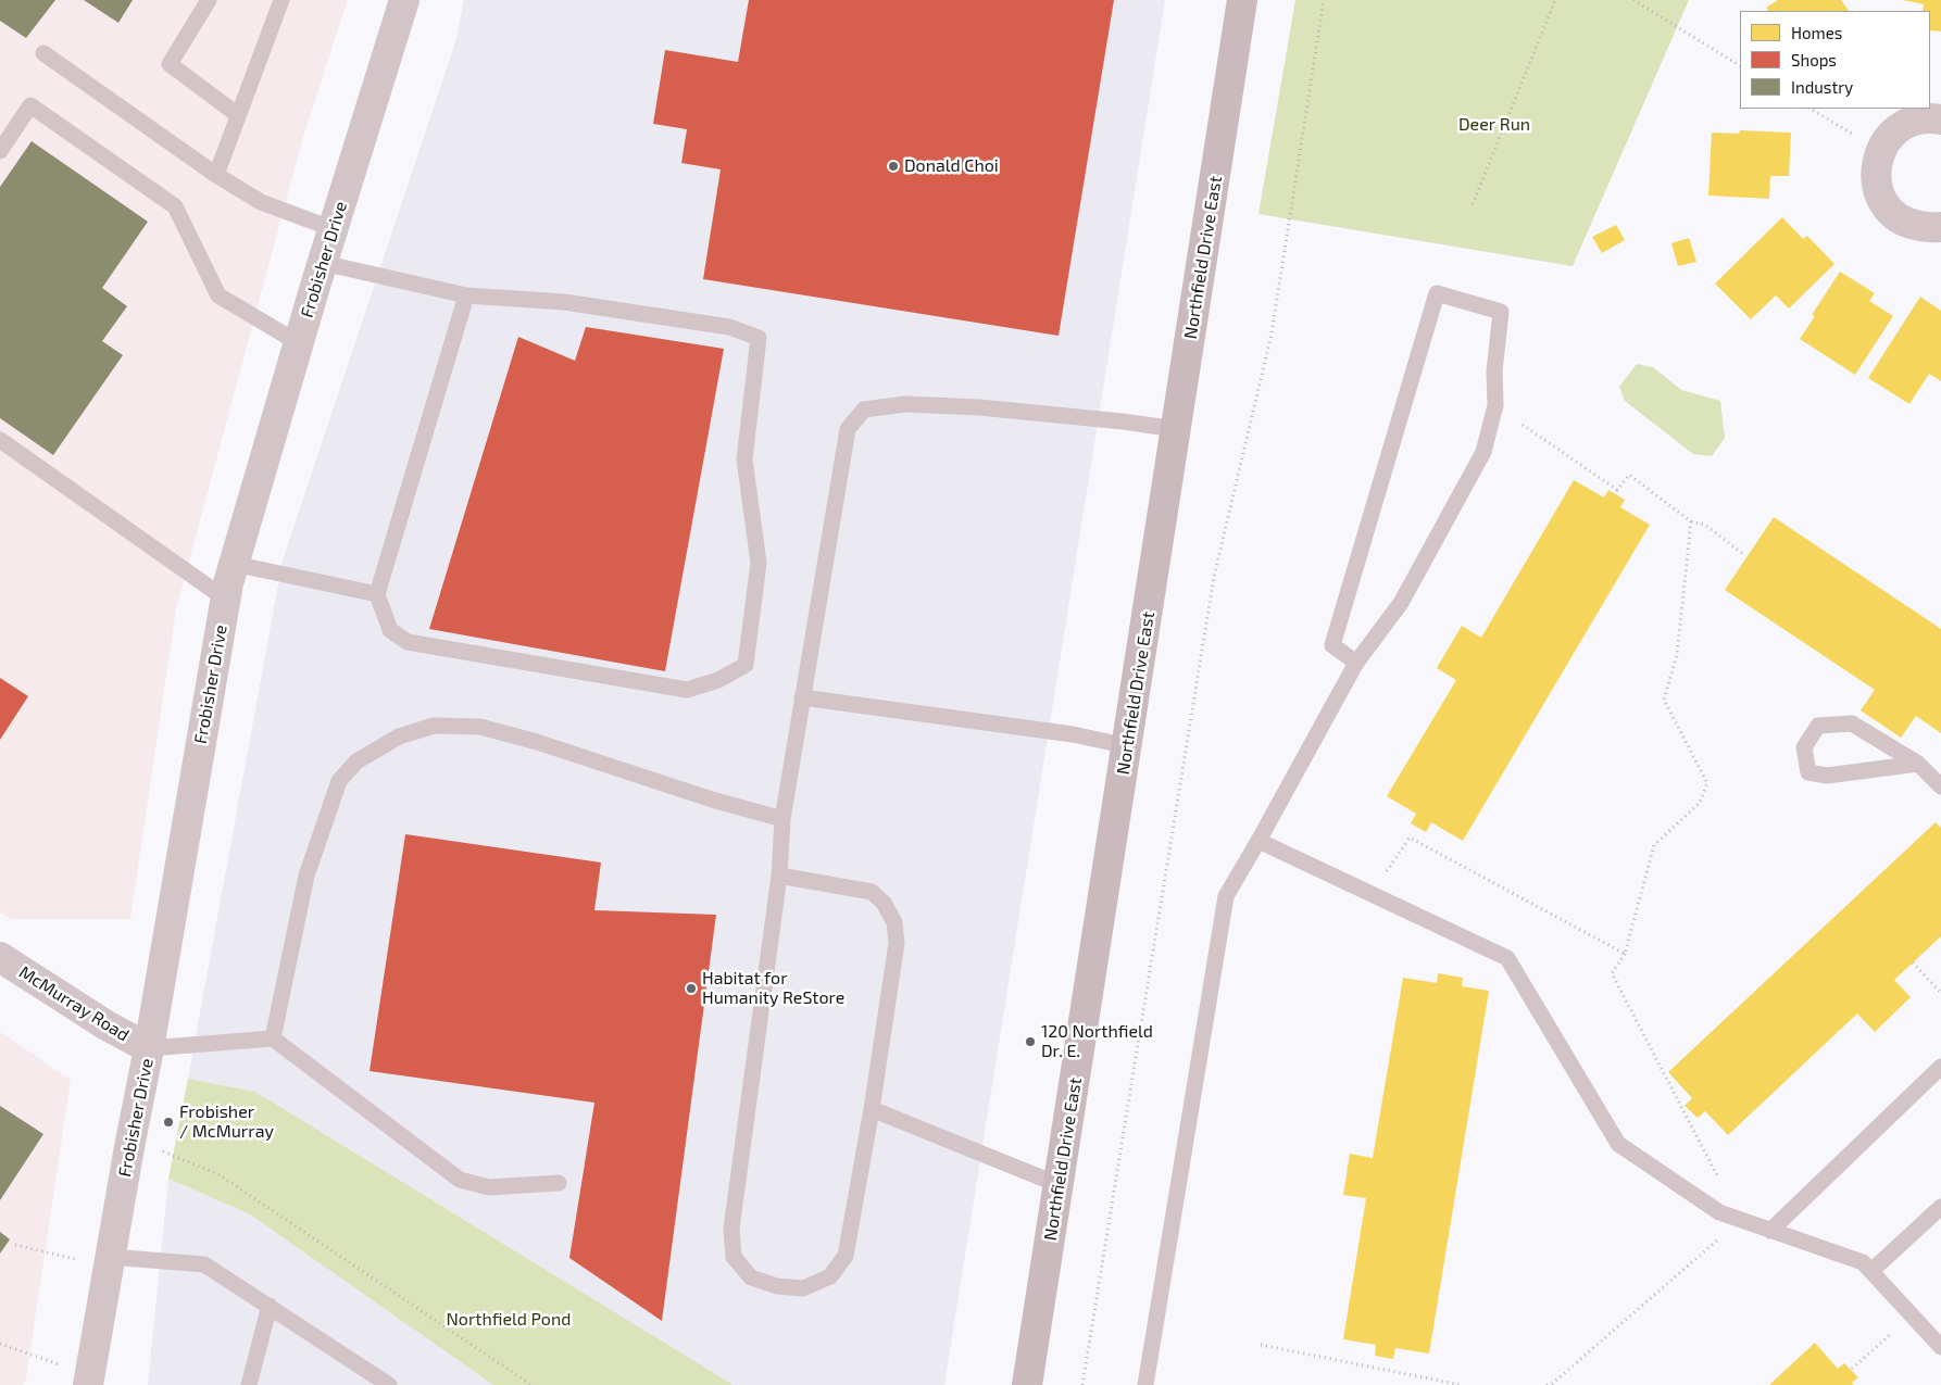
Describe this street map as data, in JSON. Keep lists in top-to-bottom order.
{
  "streets": {
    "main road": ["Northfield Drive East"],
    "street": ["Frobisher Drive", "McMurray Road"]
  },
  "crossings": [
    ["Frobisher Drive", "McMurray Road"]
  ],
  "parks": ["Deer Run", "Northfield Pond"],
  "places": [
    "Donald Choi",
    "Habitat for Humanity ReStore",
    "120 Northfield Dr. E.",
    "Frobisher / McMurray"
  ],
  "legend": ["Homes", "Shops", "Industry"]
}
